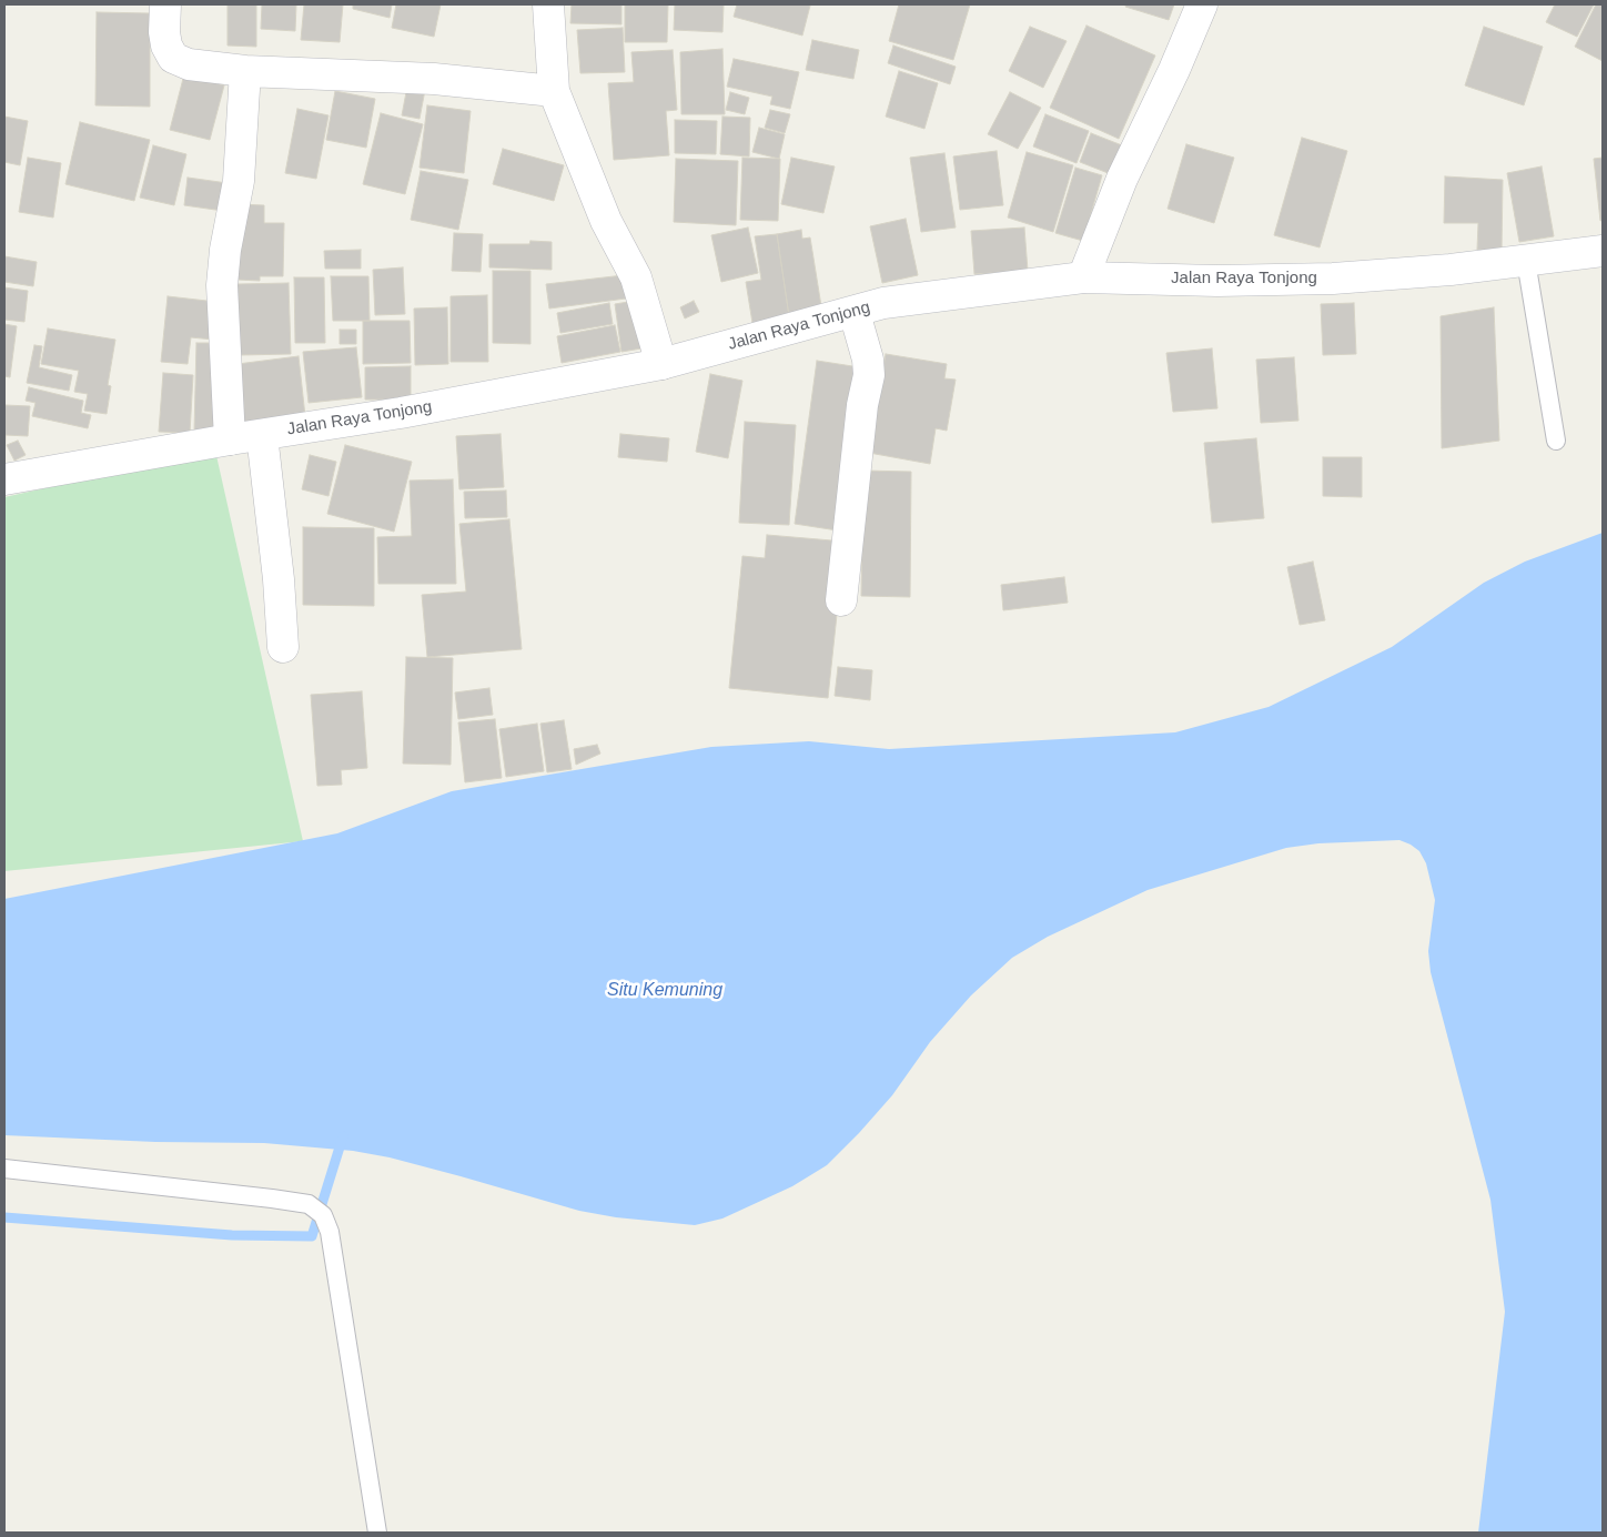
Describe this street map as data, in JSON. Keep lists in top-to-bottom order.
{
  "streets": {
    "street": ["Jalan Raya Tonjong"]
  },
  "water": ["Situ Kemuning"]
}
